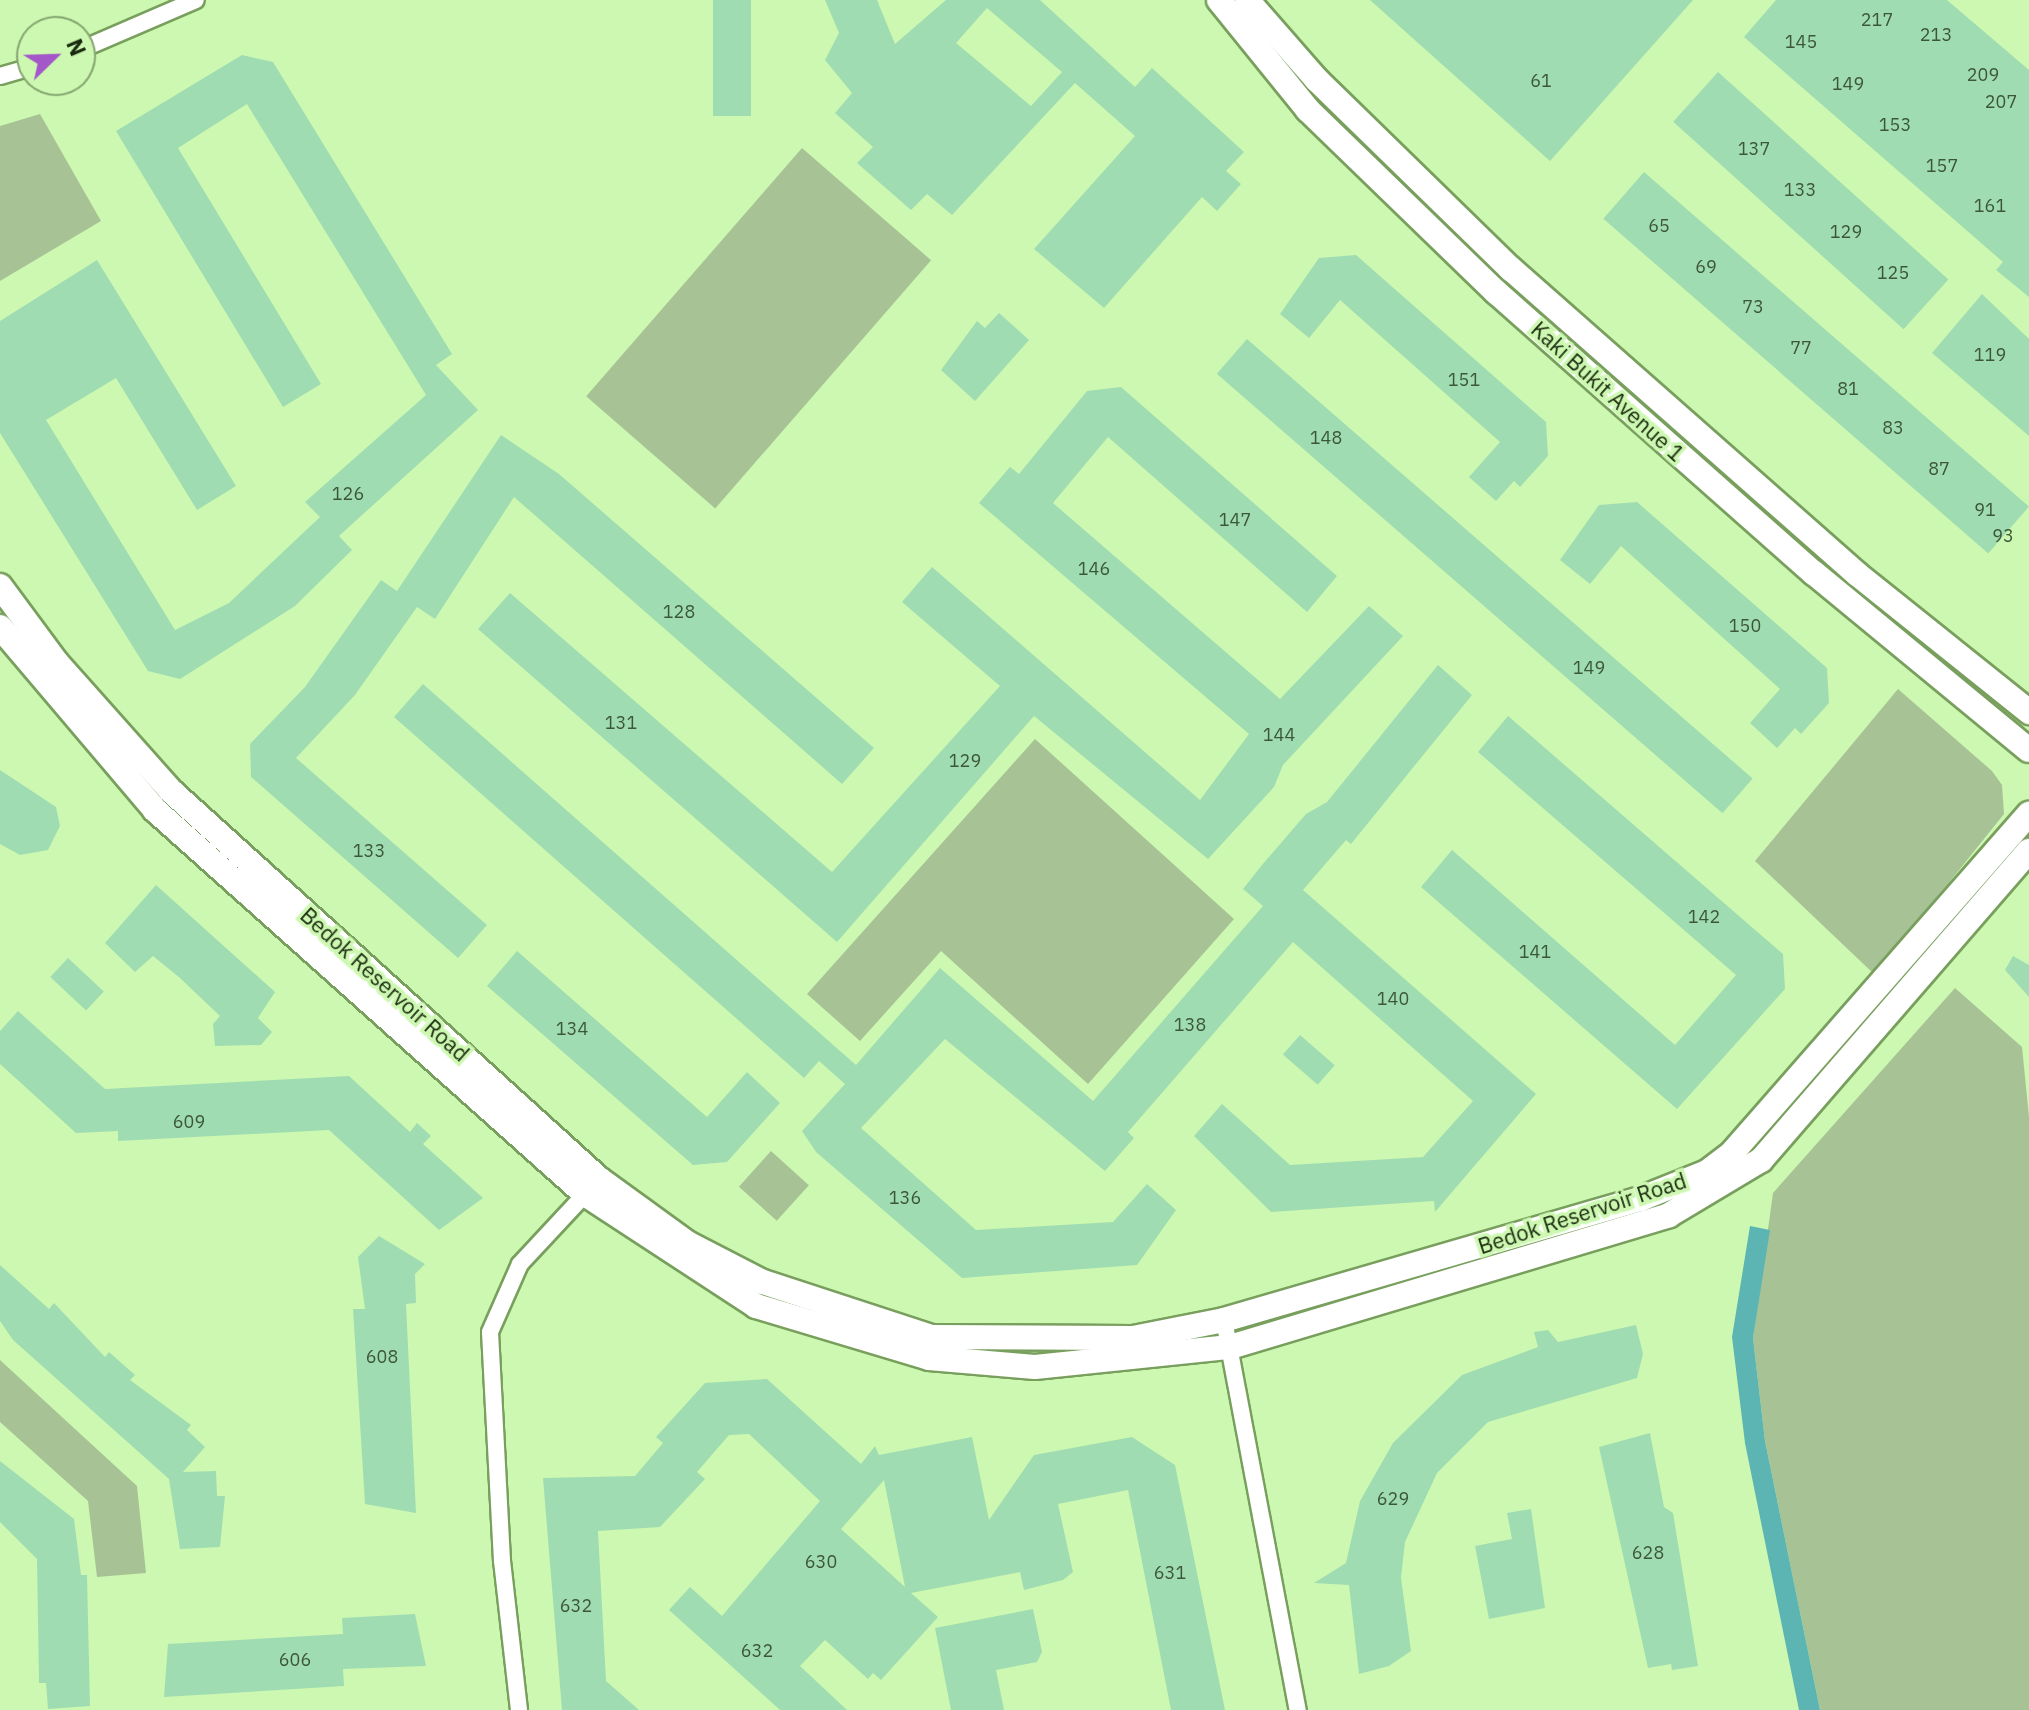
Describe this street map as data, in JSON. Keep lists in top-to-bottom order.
{
  "streets": {
    "main road": ["Kaki Bukit Avenue 1", "Bedok Reservoir Road"]
  },
  "house_numbers": [
    "217",
    "213",
    "145",
    "209",
    "61",
    "149",
    "207",
    "153",
    "137",
    "157",
    "133",
    "161",
    "65",
    "129",
    "69",
    "125",
    "73",
    "77",
    "119",
    "151",
    "81",
    "83",
    "148",
    "87",
    "126",
    "91",
    "147",
    "93",
    "146",
    "128",
    "150",
    "149",
    "131",
    "144",
    "129",
    "133",
    "142",
    "141",
    "140",
    "138",
    "134",
    "609",
    "136",
    "608",
    "629",
    "628",
    "630",
    "631",
    "632",
    "632",
    "606"
  ],
  "north": "top right"
}
